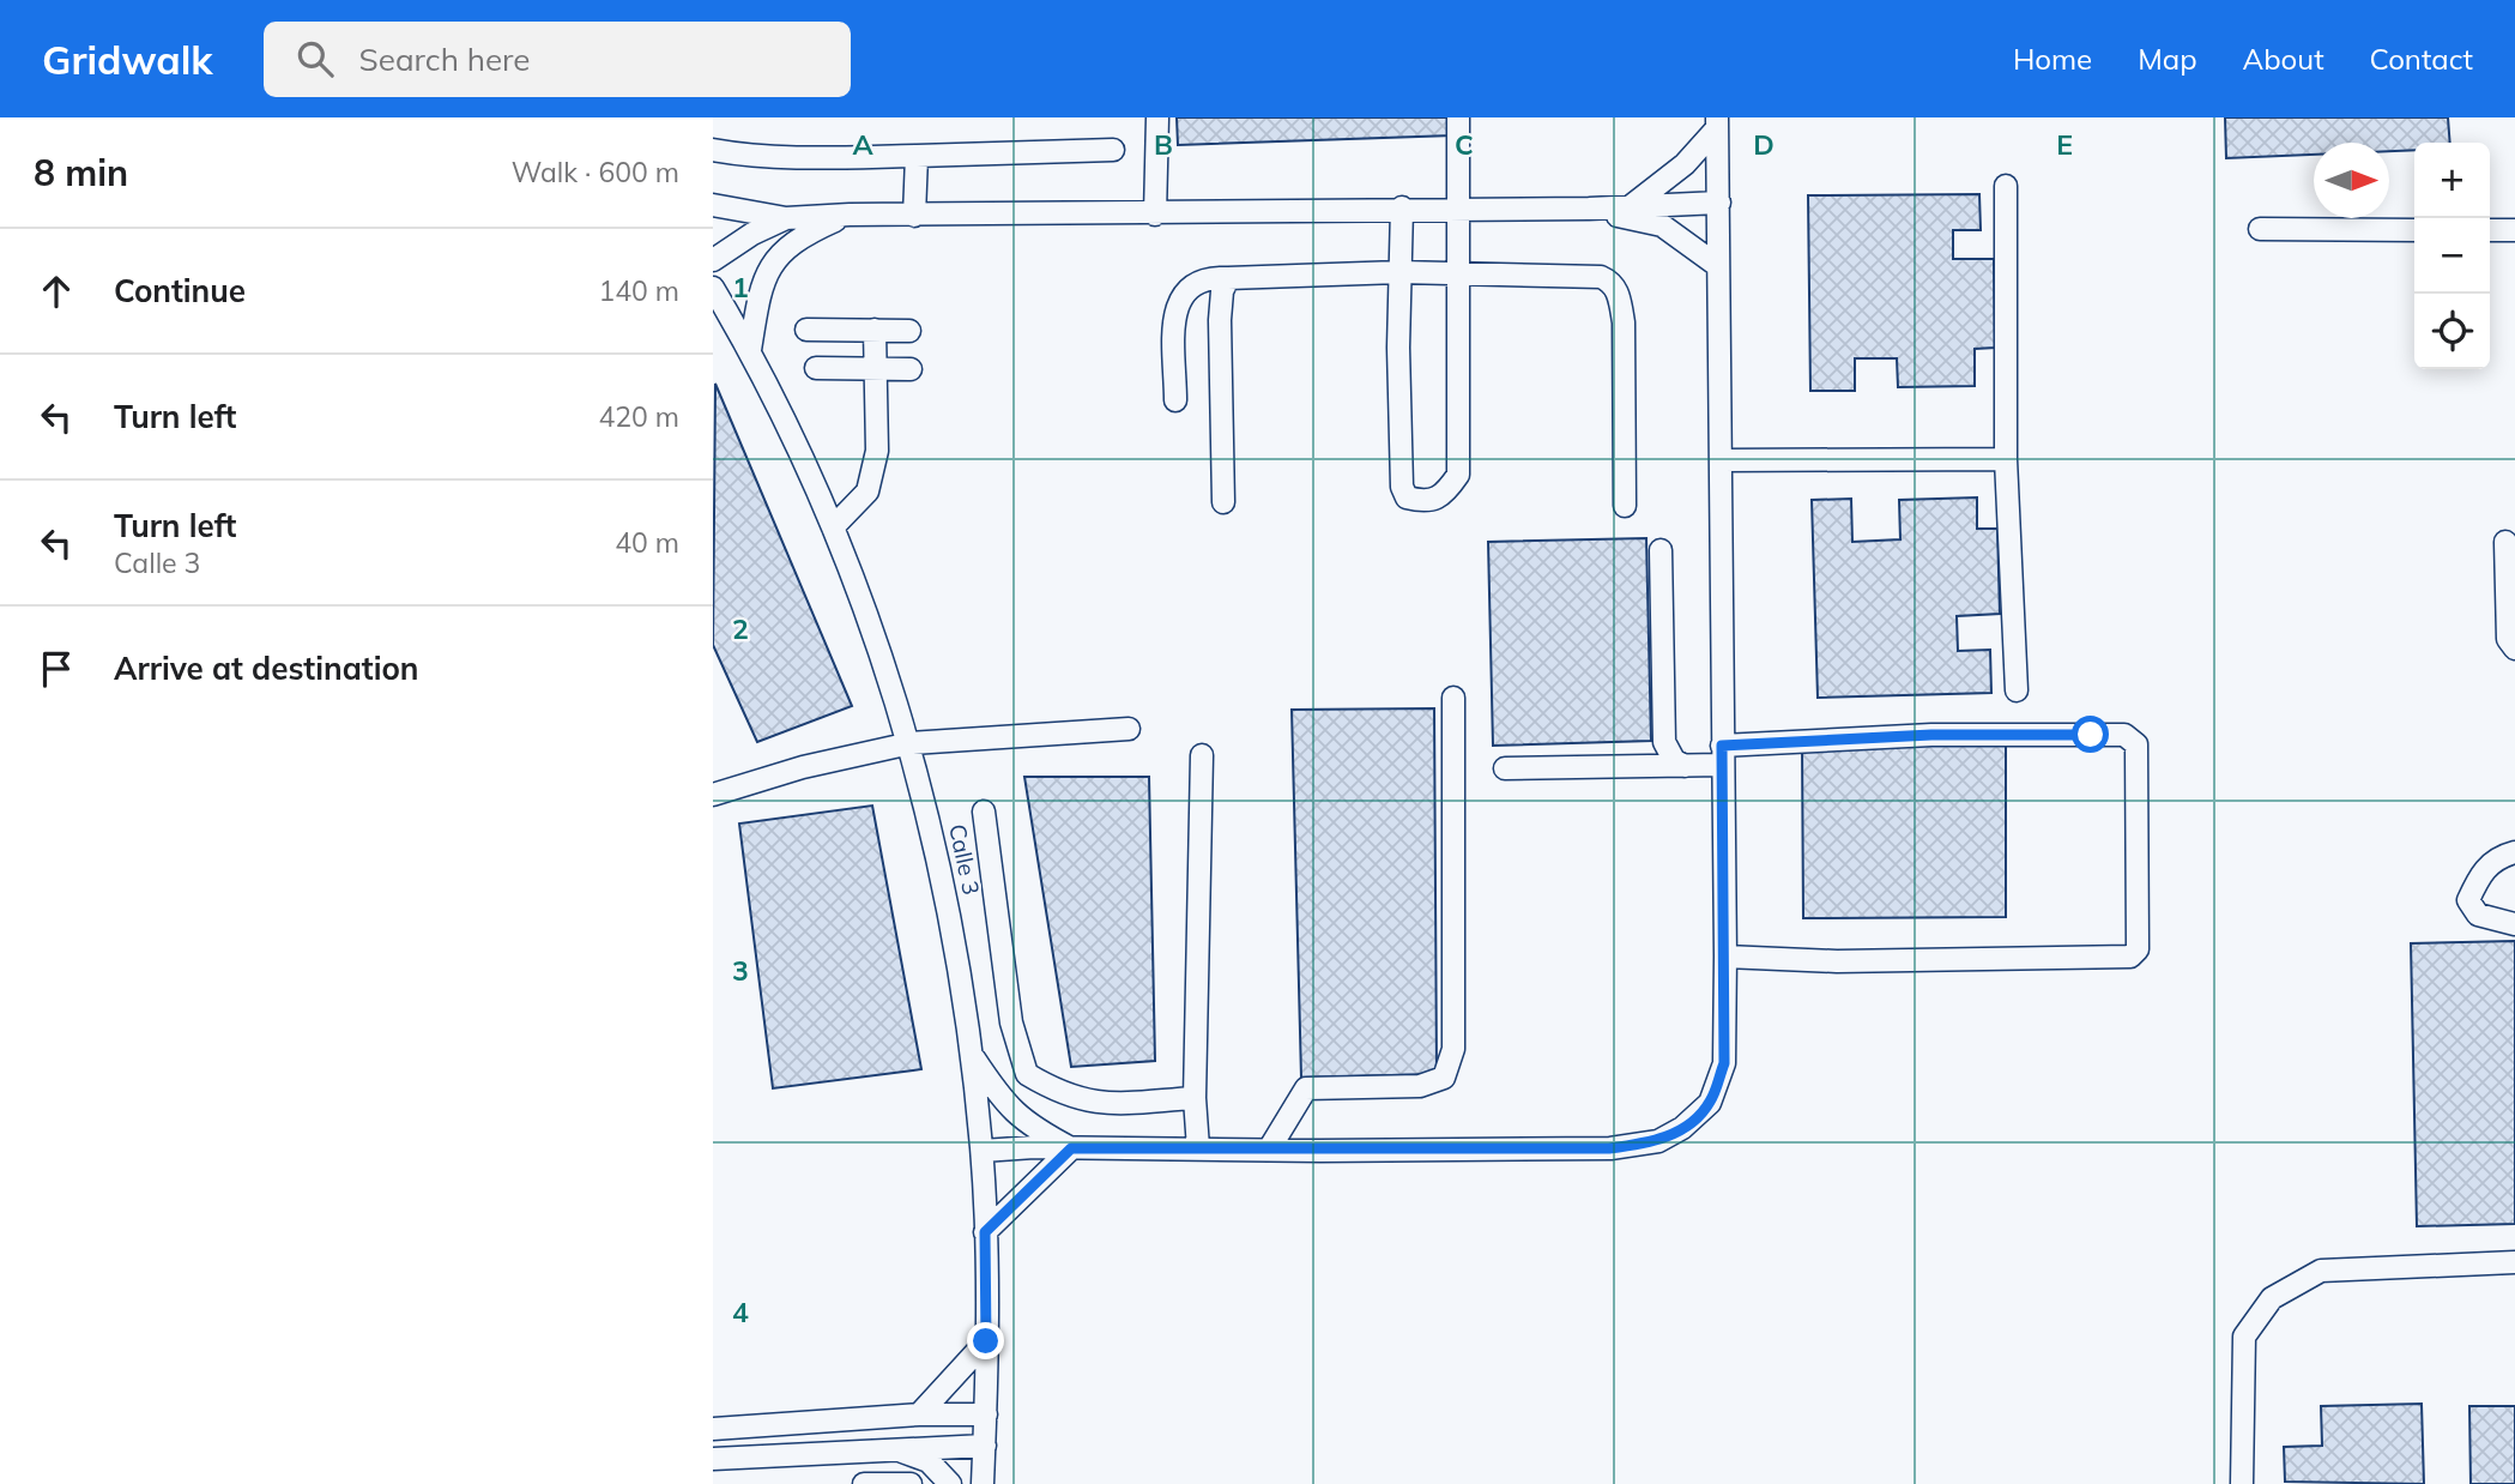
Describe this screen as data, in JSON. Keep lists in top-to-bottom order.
{
  "streets": {
    "street": ["Calle 3"]
  },
  "north": "right",
  "page": {
    "header": "Gridwalk",
    "search": "Search here",
    "nav": [
      "Home",
      "Map",
      "About",
      "Contact"
    ],
    "heading": ["8 min", "Walk · 600 m"],
    "map_buttons": ["+", "−"],
    "list": [
      ["Continue", "140 m"],
      ["Turn left", "420 m"],
      ["Turn left", "Calle 3", "40 m"],
      "Arrive at destination"
    ]
  },
  "grid": {
    "columns": [
      "A",
      "B",
      "C",
      "D",
      "E"
    ],
    "rows": [
      "1",
      "2",
      "3",
      "4"
    ]
  }
}
